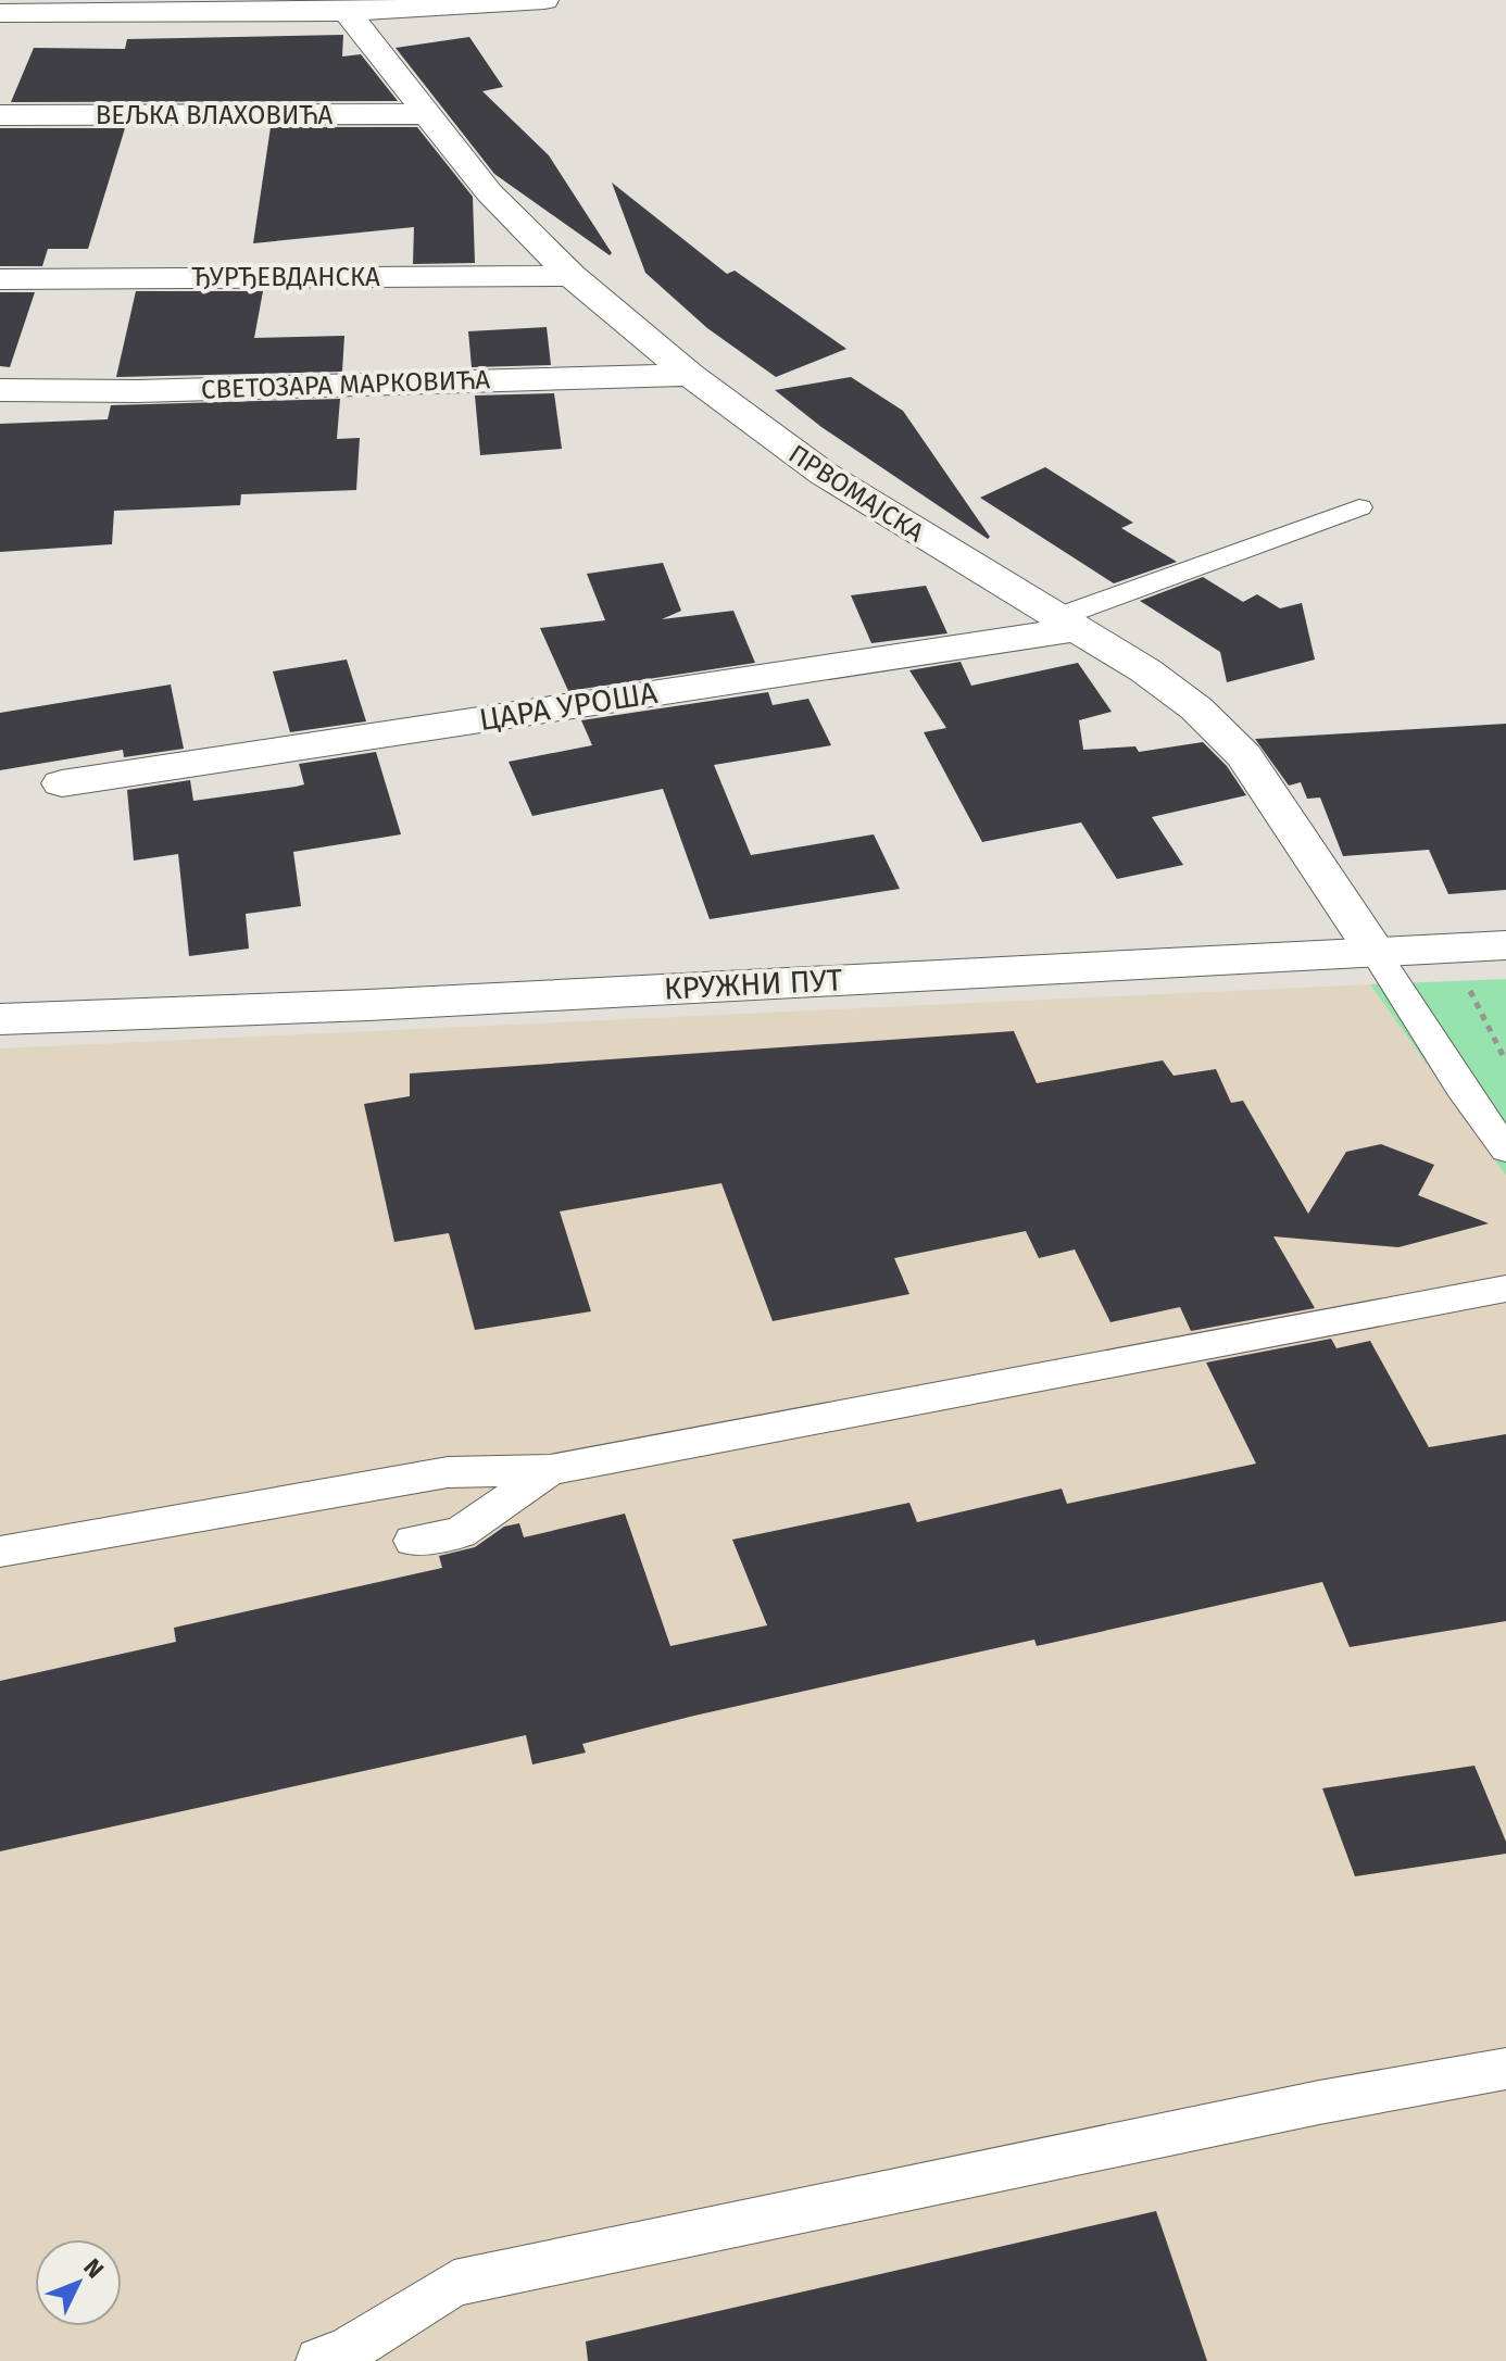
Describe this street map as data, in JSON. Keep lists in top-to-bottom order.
{
  "streets": {
    "street": [
      "ВЕЉКА ВЛАХОВИЋА",
      "ЂУРЂЕВДАНСКА",
      "СВЕТОЗАРА МАРКОВИЋА",
      "ПРВОМАЈСКА",
      "ЦАРА УРОША",
      "КРУЖНИ ПУТ"
    ]
  },
  "crossings": [
    ["ВЕЉКА ВЛАХОВИЋА", "ПРВОМАЈСКА"],
    ["ЂУРЂЕВДАНСКА", "ПРВОМАЈСКА"],
    ["СВЕТОЗАРА МАРКОВИЋА", "ПРВОМАЈСКА"],
    ["ПРВОМАЈСКА", "ЦАРА УРОША"],
    ["ПРВОМАЈСКА", "КРУЖНИ ПУТ"]
  ],
  "north": "top right"
}
